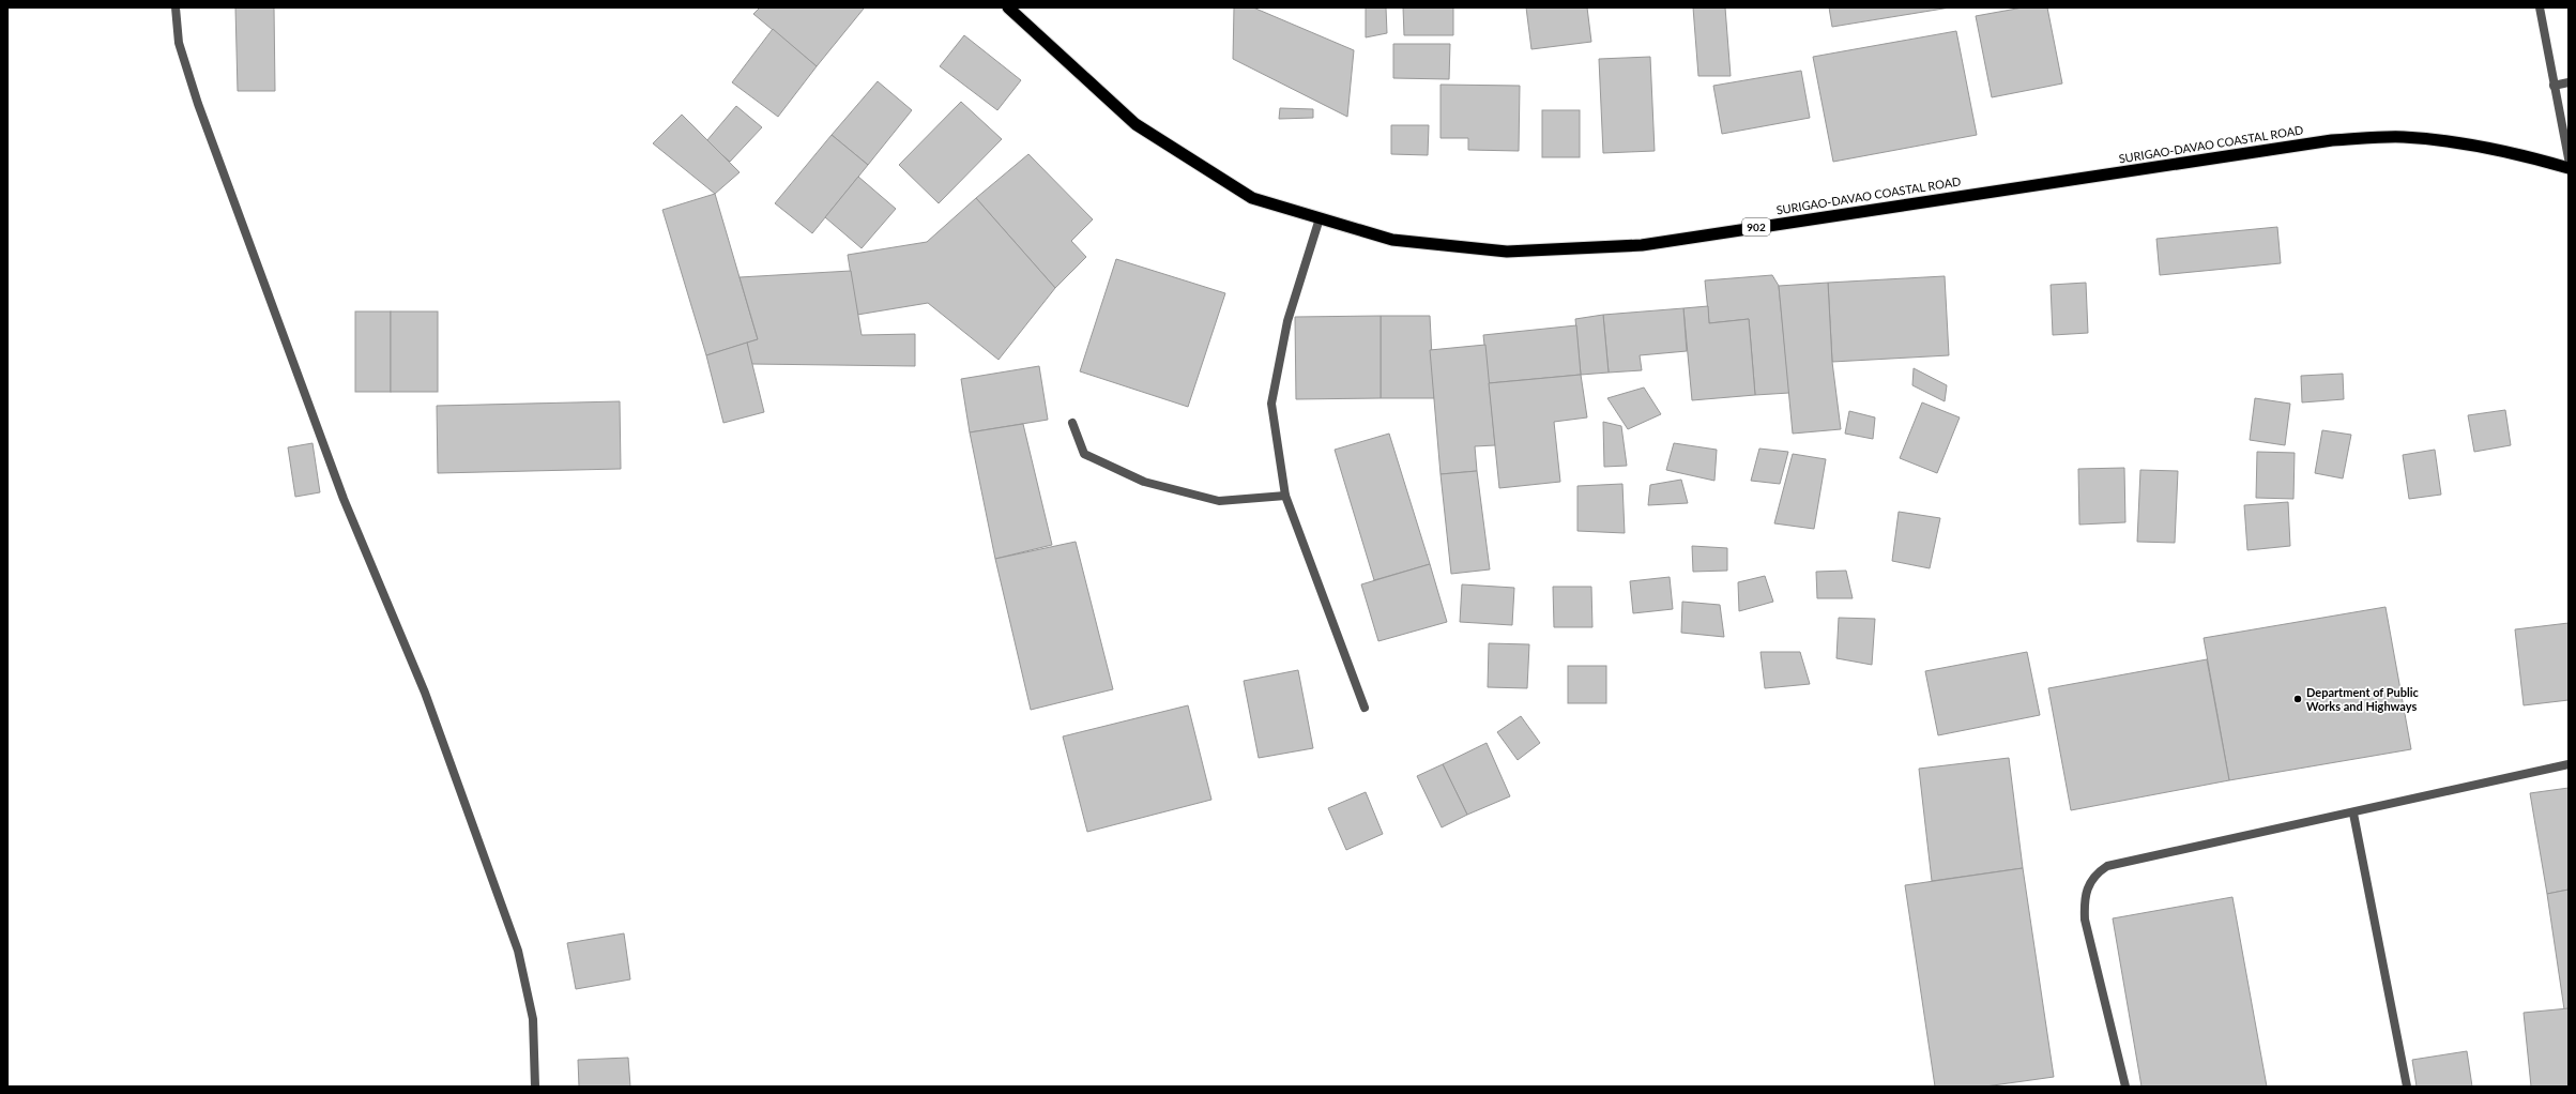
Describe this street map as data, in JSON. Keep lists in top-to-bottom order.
{
  "streets": {
    "highway": ["SURIGAO-DAVAO COASTAL ROAD", "902"]
  },
  "places": ["Department of Public Works and Highways"]
}
